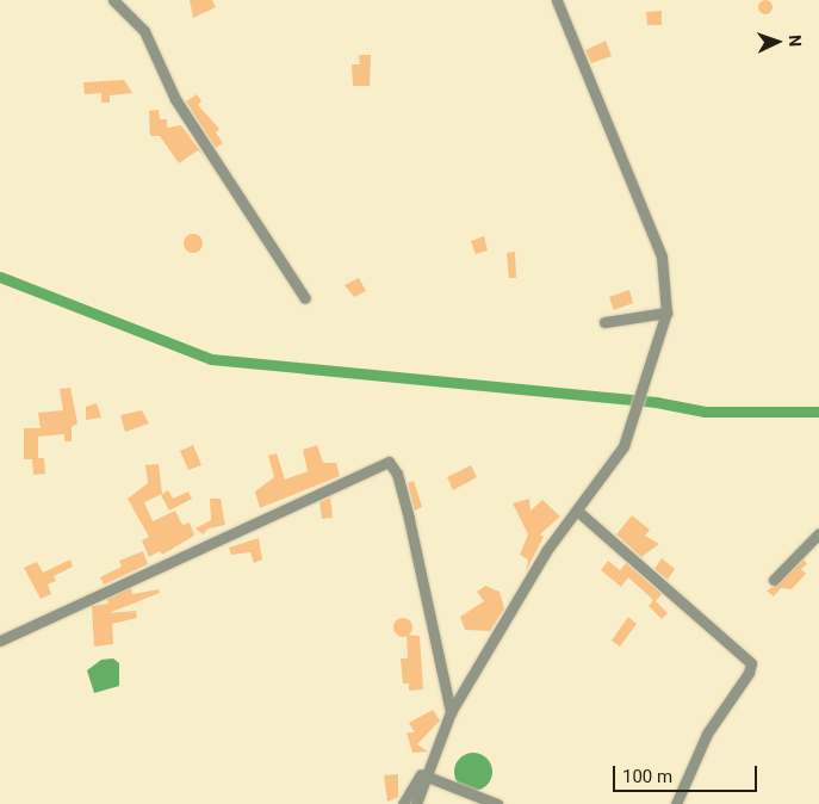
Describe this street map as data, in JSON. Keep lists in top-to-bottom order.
{
  "scale_bar": "100 m",
  "north": "right"
}
